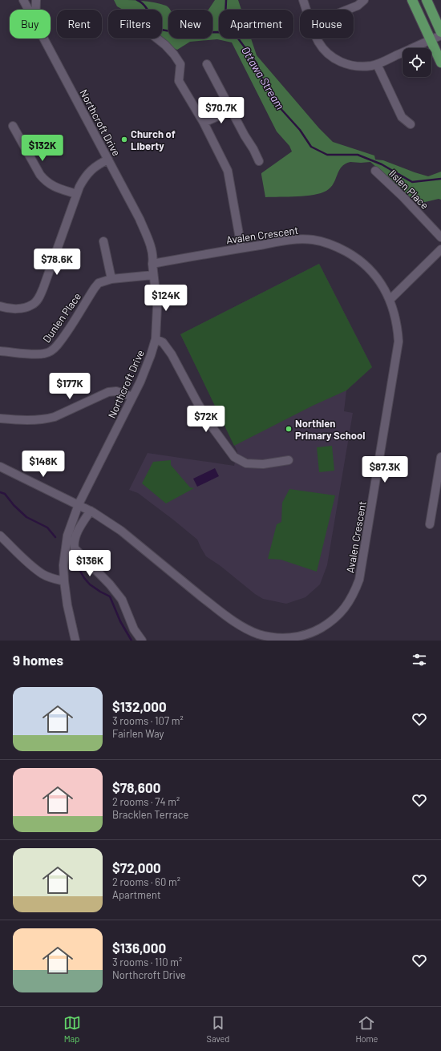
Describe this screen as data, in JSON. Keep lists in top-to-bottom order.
{
  "streets": {
    "street": [
      "Northcroft Drive",
      "Ilslen Place",
      "Avalen Crescent",
      "Dunlen Place"
    ]
  },
  "crossings": [
    ["Northcroft Drive", "Avalen Crescent"],
    ["Northcroft Drive", "Dunlen Place"]
  ],
  "water": ["Ottawa Stream"],
  "places": ["Church of Liberty", "Northlen Primary School"],
  "page": {
    "chip": [
      "Buy",
      "Rent",
      "Filters",
      "New",
      "Apartment",
      "House"
    ],
    "price": [
      "$70.7K",
      "$132K",
      "$78.6K",
      "$124K",
      "$177K",
      "$72K",
      "$148K",
      "$87.3K",
      "$136K"
    ],
    "heading": "9 homes",
    "list": [
      {
        "name": "$132,000",
        "note": "3 rooms · 107 m² · Fairlen Way"
      },
      {
        "name": "$78,600",
        "note": "2 rooms · 74 m² · Bracklen Terrace"
      },
      {
        "name": "$72,000",
        "note": "2 rooms · 60 m² · Apartment"
      },
      {
        "name": "$136,000",
        "note": "3 rooms · 110 m² · Northcroft Drive"
      }
    ],
    "tabs": ["Map", "Saved", "Home"]
  }
}
